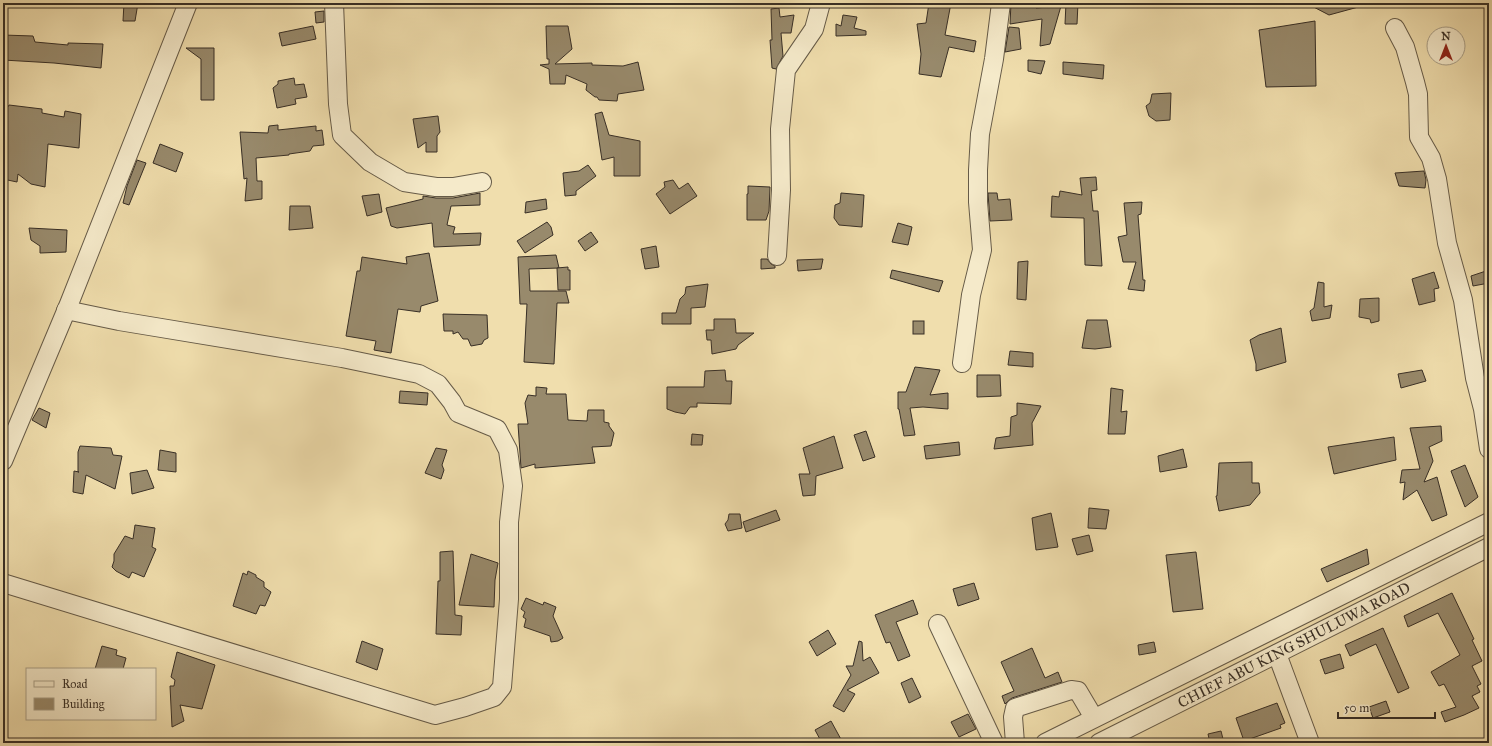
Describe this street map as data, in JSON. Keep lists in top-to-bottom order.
{
  "streets": {
    "street": ["CHIEF ABU KING SHULUWA ROAD"]
  },
  "legend": ["Road", "Building"],
  "scale_bar": "50 m",
  "north": "top"
}
